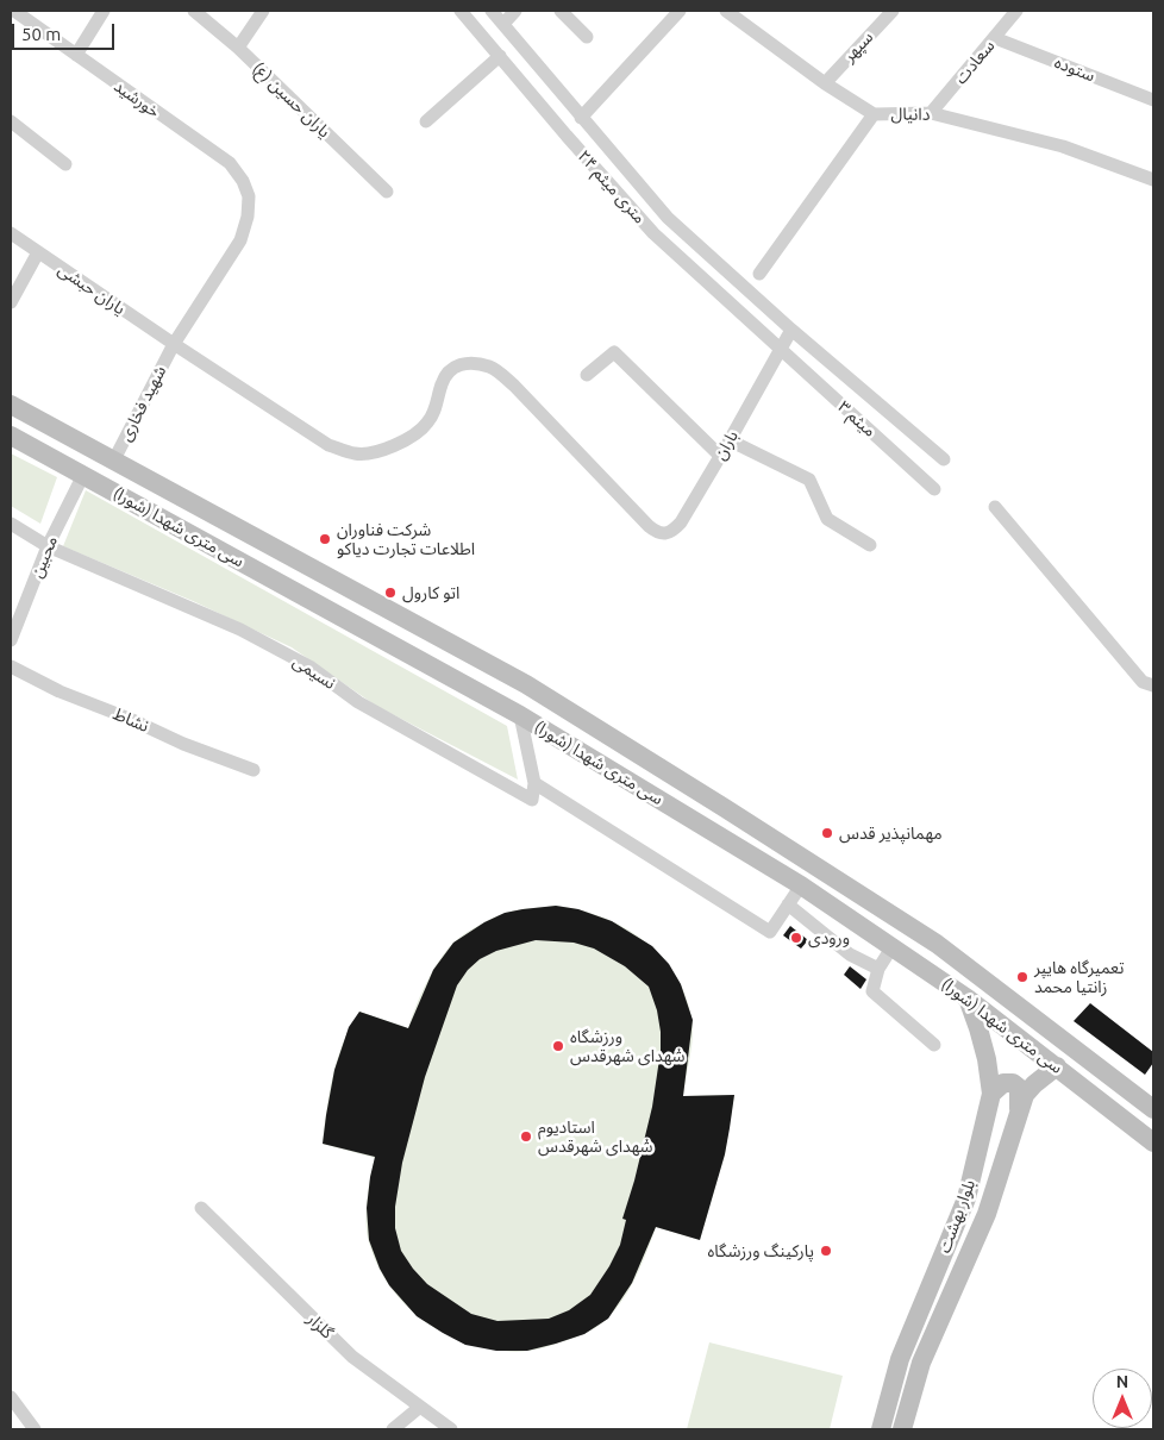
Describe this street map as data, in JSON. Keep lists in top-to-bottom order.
{
  "streets": {
    "main road": ["سی متری شهدا (شورا)", "بلوار بهشت"],
    "street": [
      "سپهر",
      "سعادت",
      "ستوده",
      "خورشید",
      "یاران حسین (ع)",
      "دانیال",
      "۲۴ متری میثم",
      "یاران حبشی",
      "شهید فخاری",
      "میثم ۳",
      "باران",
      "محبین",
      "نسیمی",
      "نشاط",
      "گلزار"
    ]
  },
  "crossings": [
    ["سپهر", "دانیال"],
    ["سعادت", "ستوده"],
    ["سعادت", "دانیال"],
    ["خورشید", "شهید فخاری"],
    ["۲۴ متری میثم", "میثم ۳"],
    ["۲۴ متری میثم", "باران"],
    ["یاران حبشی", "شهید فخاری"],
    ["یاران حبشی", "باران"],
    ["شهید فخاری", "سی متری شهدا (شورا)"],
    ["میثم ۳", "باران"],
    ["سی متری شهدا (شورا)", "محبین"],
    ["سی متری شهدا (شورا)", "بلوار بهشت"],
    ["محبین", "نسیمی"]
  ],
  "places": [
    "شرکت فناوران اطلاعات تجارت دیاکو",
    "اتو کارول",
    "مهمانپذیر قدس",
    "ورودی",
    "تعمیرگاه هایپر زانتیا محمد",
    "ورزشگاه شهدای شهرقدس",
    "استادیوم شهدای شهرقدس",
    "پارکینگ ورزشگاه"
  ],
  "scale_bar": "50 m",
  "north": "top"
}
